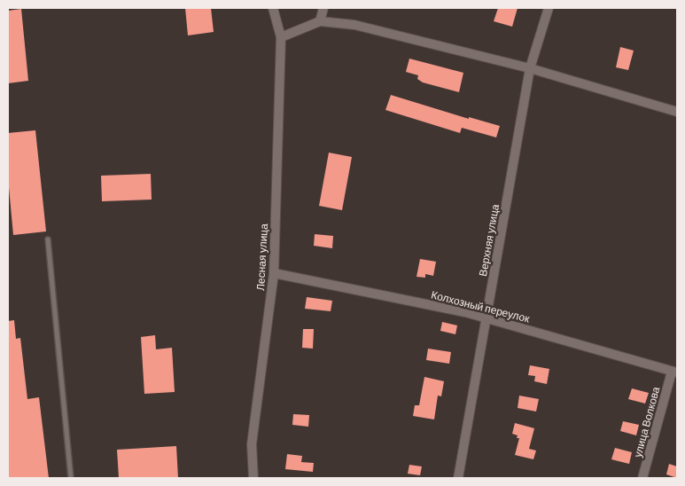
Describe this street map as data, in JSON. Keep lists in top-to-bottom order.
{
  "streets": {
    "street": [
      "Верхняя улица",
      "Лесная улица",
      "Колхозный переулок",
      "улица Волкова"
    ]
  },
  "crossings": [
    ["Верхняя улица", "Колхозный переулок"],
    ["Лесная улица", "Колхозный переулок"],
    ["Колхозный переулок", "улица Волкова"]
  ]
}
